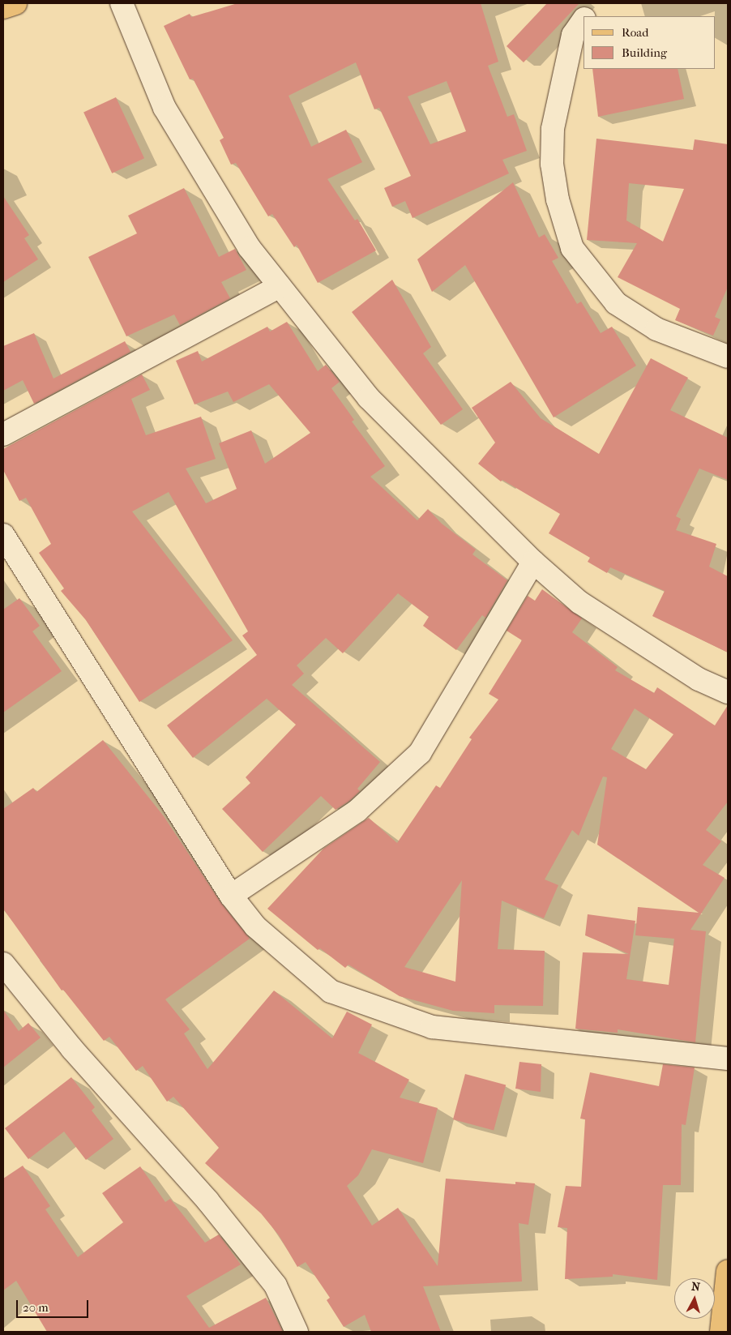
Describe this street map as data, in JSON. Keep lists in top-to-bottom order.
{
  "legend": ["Road", "Building"],
  "scale_bar": "20 m",
  "north": "top"
}
